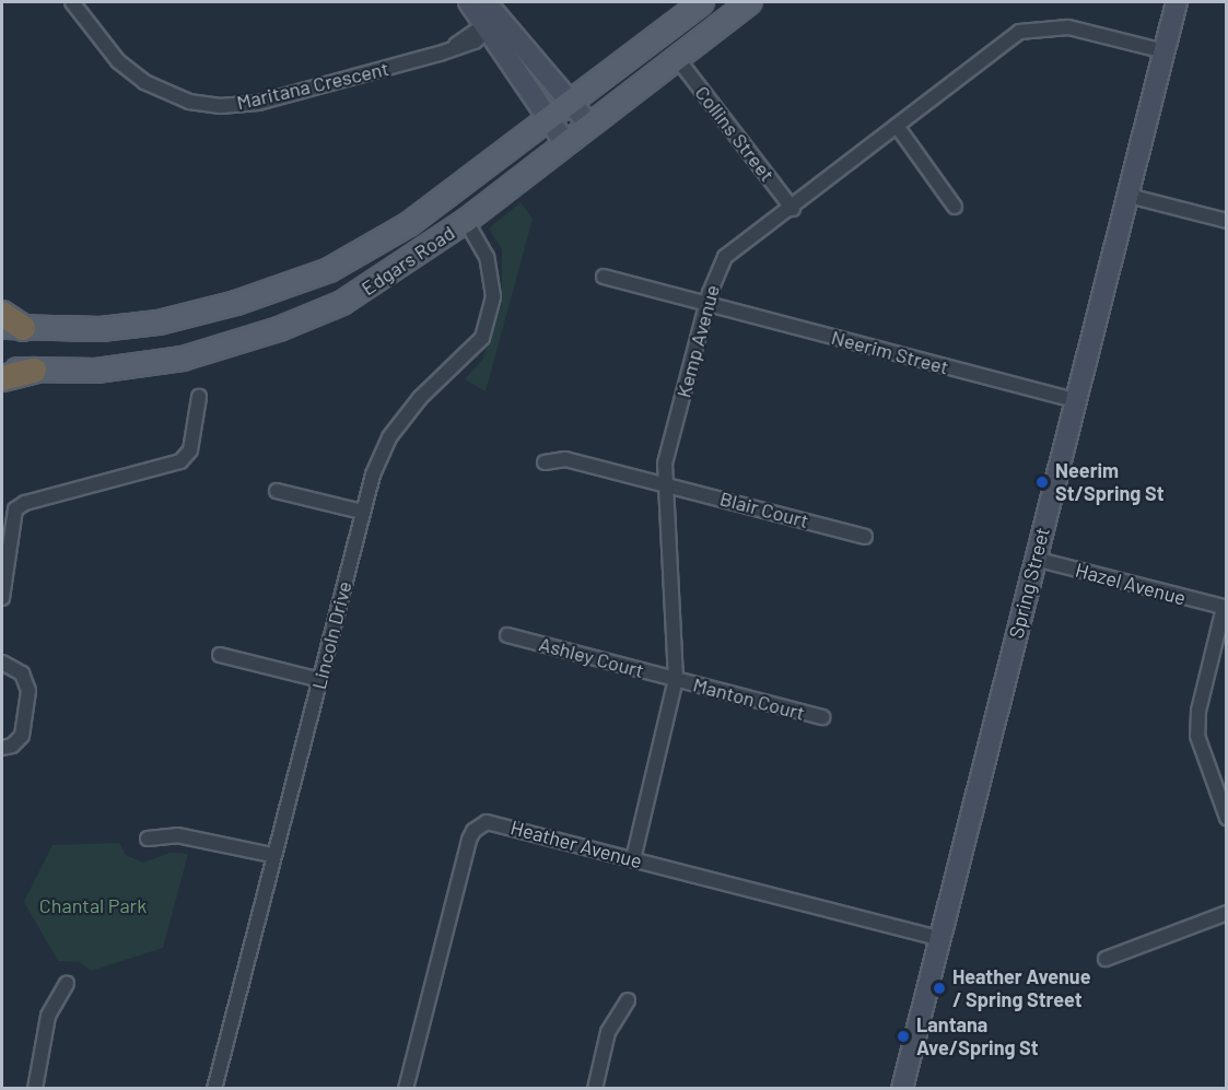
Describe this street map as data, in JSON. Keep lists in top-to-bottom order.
{
  "streets": {
    "main road": ["Edgars Road"],
    "street": [
      "Maritana Crescent",
      "Collins Street",
      "Kemp Avenue",
      "Neerim Street",
      "Blair Court",
      "Spring Street",
      "Hazel Avenue",
      "Lincoln Drive",
      "Ashley Court",
      "Manton Court",
      "Heather Avenue"
    ]
  },
  "crossings": [
    ["Collins Street", "Edgars Road"],
    ["Collins Street", "Kemp Avenue"],
    ["Edgars Road", "Lincoln Drive"],
    ["Kemp Avenue", "Neerim Street"],
    ["Kemp Avenue", "Blair Court"],
    ["Kemp Avenue", "Spring Street"],
    ["Kemp Avenue", "Ashley Court"],
    ["Kemp Avenue", "Manton Court"],
    ["Kemp Avenue", "Heather Avenue"],
    ["Neerim Street", "Spring Street"],
    ["Spring Street", "Hazel Avenue"],
    ["Spring Street", "Heather Avenue"],
    ["Ashley Court", "Manton Court"]
  ],
  "parks": ["Chantal Park"],
  "places": ["Neerim St/Spring St", "Heather Avenue / Spring Street", "Lantana Ave/Spring St"]
}
